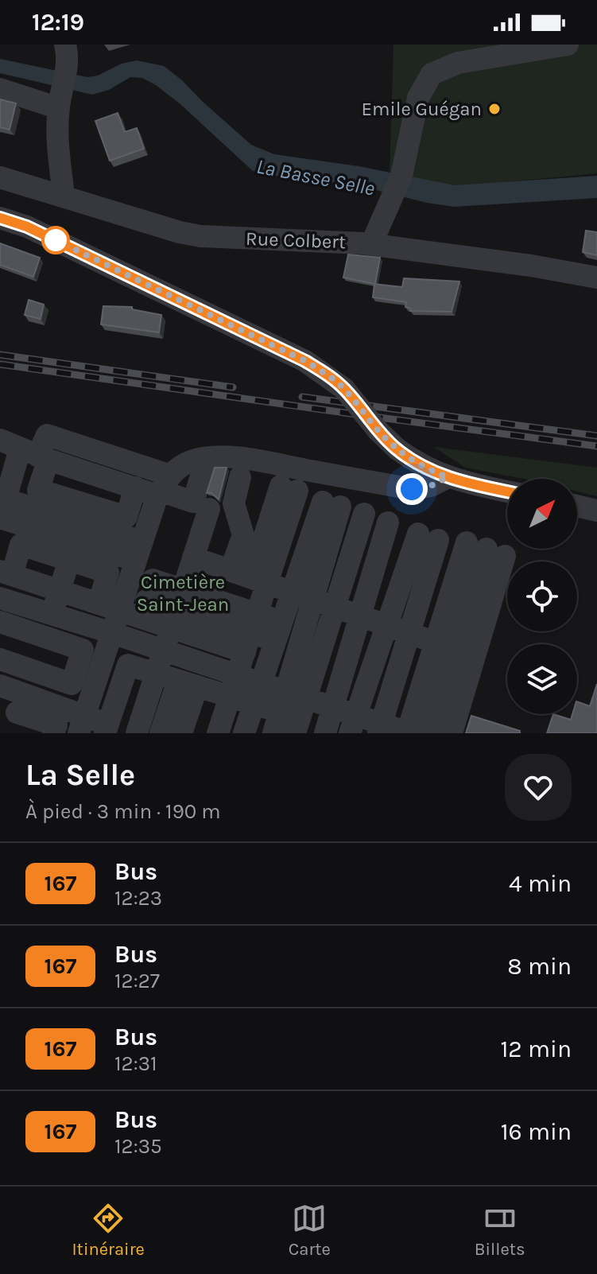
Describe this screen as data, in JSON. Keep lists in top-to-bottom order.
{
  "streets": {
    "street": ["Rue Colbert"]
  },
  "water": ["La Basse Selle"],
  "parks": ["Cimetière Saint-Jean"],
  "places": ["Emile Guégan"],
  "lines": ["bus line 167"],
  "north": "top right",
  "page": {
    "status": "12:19",
    "heading": ["La Selle", "À pied · 3 min · 190 m"],
    "list": [
      {
        "mark": "167",
        "name": "Bus",
        "note": "12:23",
        "value": "4 min"
      },
      {
        "mark": "167",
        "name": "Bus",
        "note": "12:27",
        "value": "8 min"
      },
      {
        "mark": "167",
        "name": "Bus",
        "note": "12:31",
        "value": "12 min"
      },
      {
        "mark": "167",
        "name": "Bus",
        "note": "12:35",
        "value": "16 min"
      }
    ],
    "tabs": ["Itinéraire", "Carte", "Billets"]
  }
}
